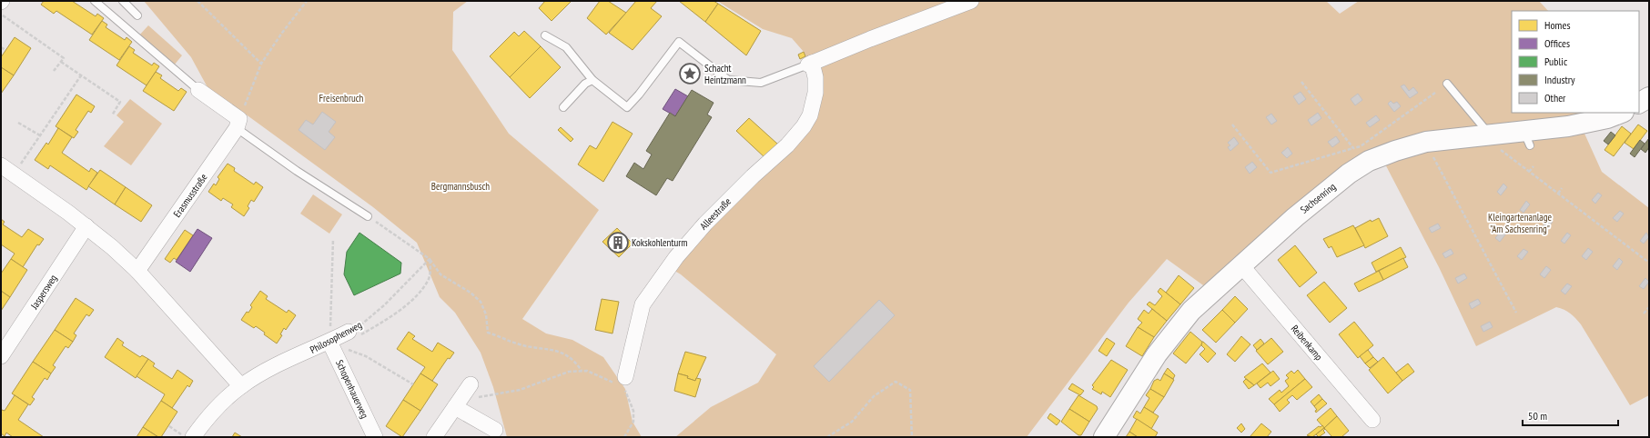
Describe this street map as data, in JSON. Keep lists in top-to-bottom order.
{
  "streets": {
    "street": [
      "Erasmusstraße",
      "Sachsenring",
      "Alleestraße",
      "Jaspersweg",
      "Philosophenweg",
      "Reibenkamp",
      "Schopenhauerweg"
    ]
  },
  "crossings": [
    ["Sachsenring", "Reibenkamp"],
    ["Philosophenweg", "Schopenhauerweg"]
  ],
  "parks": ["Freisenbruch", "Bergmannsbusch", "Kleingartenanlage \"Am Sachsenring\""],
  "places": {
    "place": ["Schacht Heintzmann"],
    "building": ["Kokskohlenturm"]
  },
  "legend": [
    "Homes",
    "Offices",
    "Public",
    "Industry",
    "Other"
  ],
  "scale_bar": "50 m"
}
